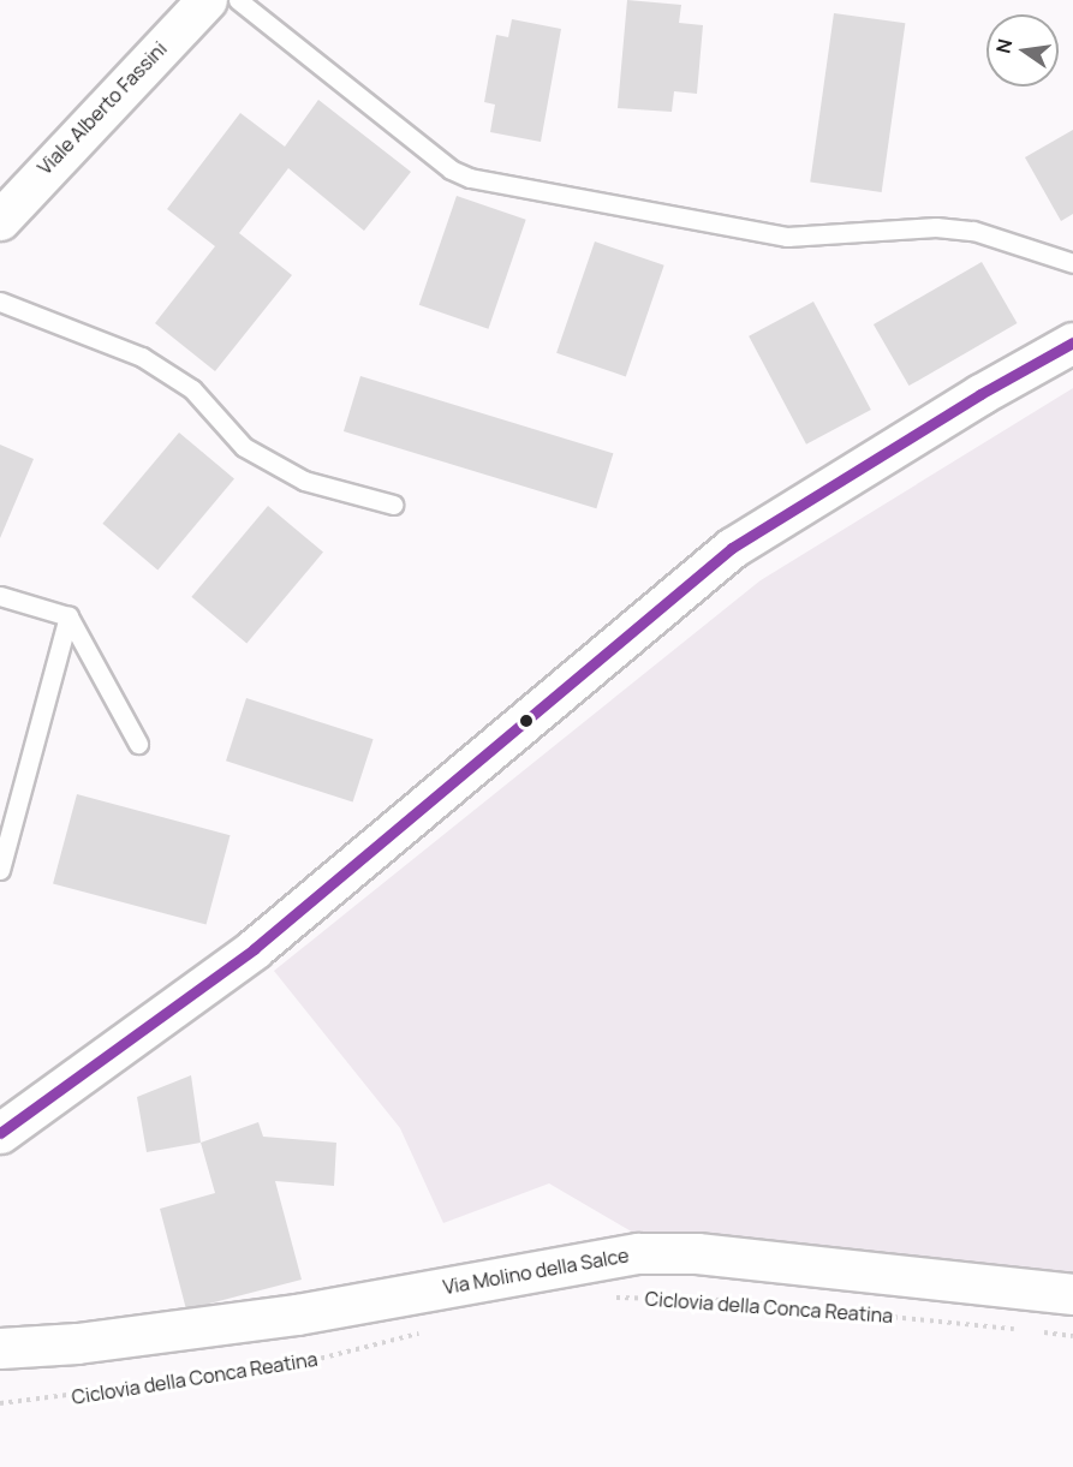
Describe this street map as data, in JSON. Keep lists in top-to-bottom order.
{
  "streets": {
    "main road": ["Viale Alberto Fassini", "Via Molino della Salce"],
    "path": ["Ciclovia della Conca Reatina"]
  },
  "north": "left"
}
